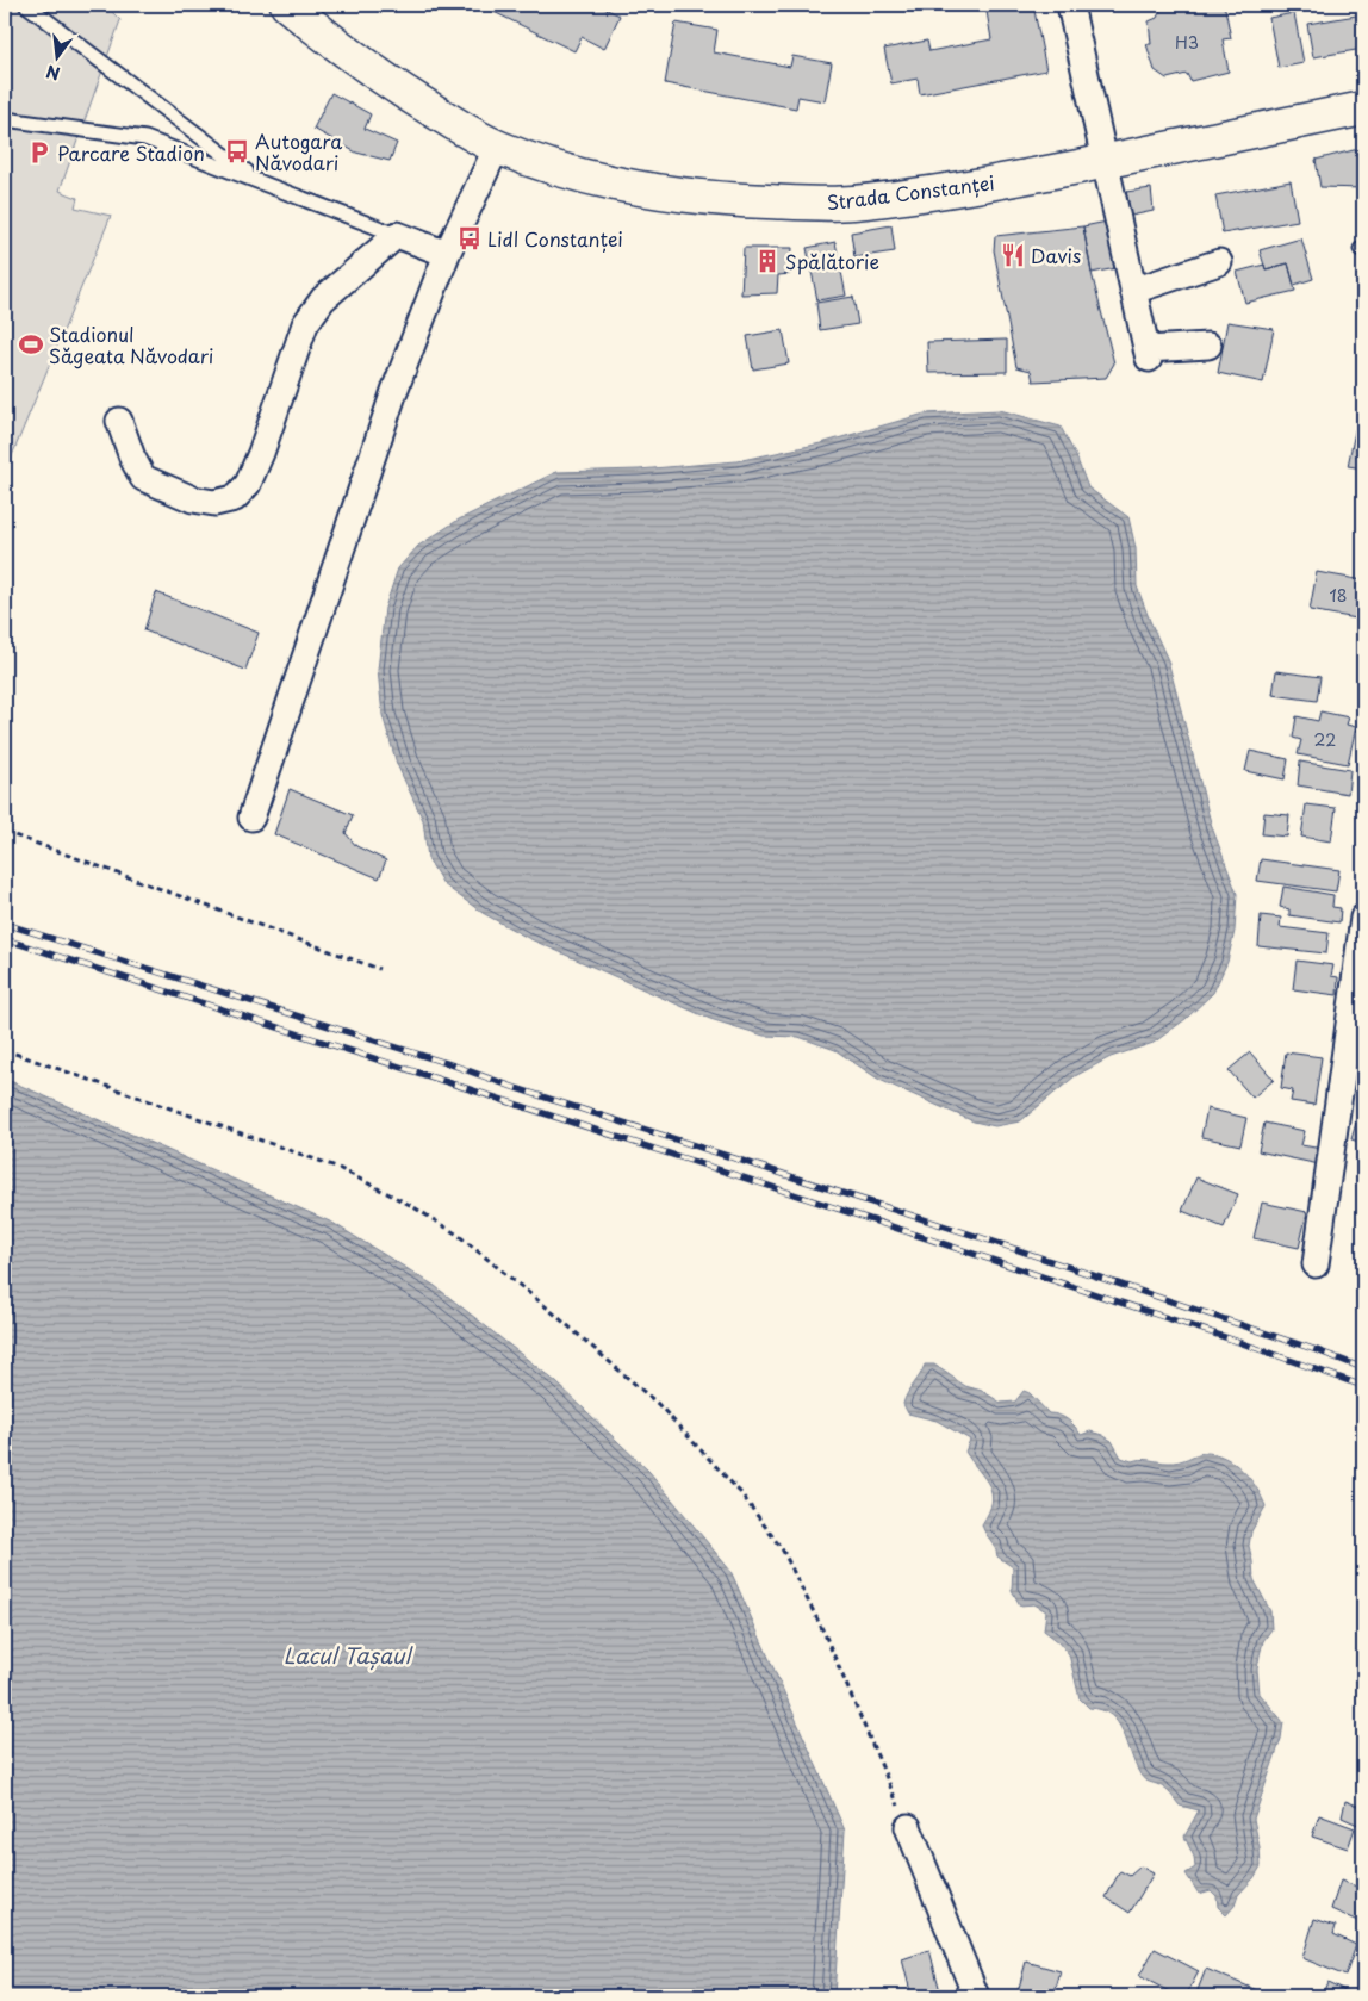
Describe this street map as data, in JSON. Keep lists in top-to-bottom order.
{
  "streets": {
    "street": ["Strada Constanței"]
  },
  "water": ["Lacul Tașaul"],
  "places": {
    "bus stop": ["Autogara Năvodari", "Lidl Constanței"],
    "parking": ["Parcare Stadion"],
    "restaurant": ["Davis"],
    "building": ["Spălătorie"],
    "sports": ["Stadionul Săgeata Năvodari"]
  },
  "house_numbers": ["H3", "18", "22"],
  "north": "bottom"
}
